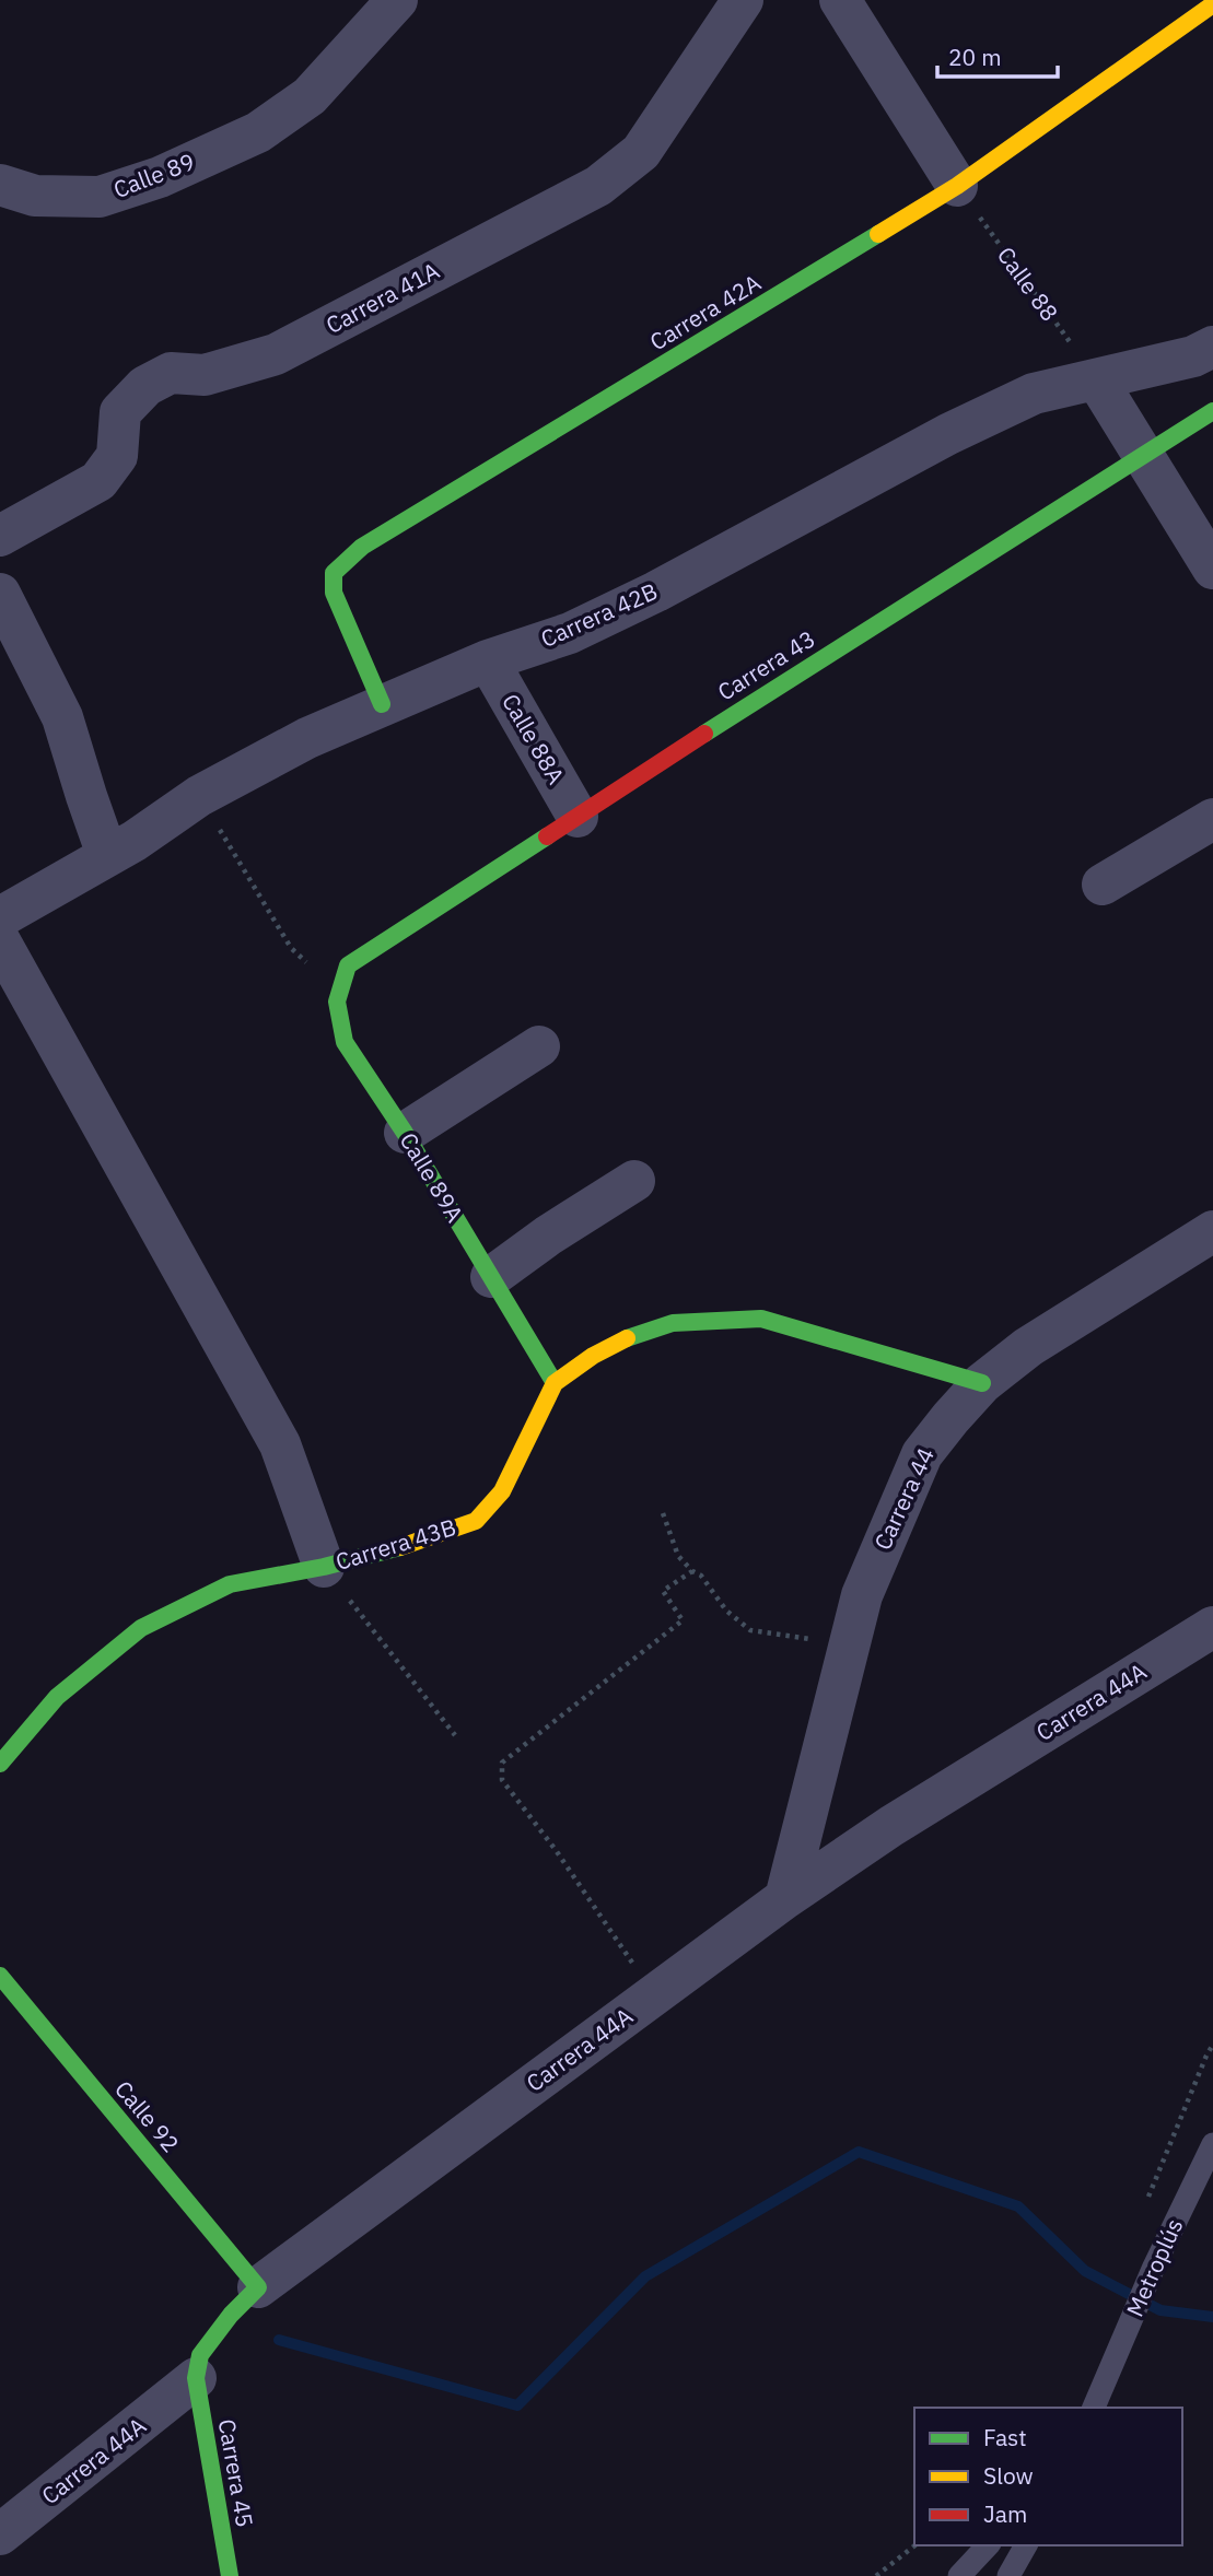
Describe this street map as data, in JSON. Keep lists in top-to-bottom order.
{
  "streets": {
    "street": [
      "Calle 89",
      "Carrera 41A",
      "Carrera 42A",
      "Carrera 42B",
      "Carrera 43",
      "Calle 88A",
      "Calle 89A",
      "Carrera 44",
      "Carrera 43B",
      "Carrera 44A",
      "Calle 92",
      "Carrera 45"
    ],
    "lane": ["Metroplús"],
    "path": ["Calle 88"]
  },
  "crossings": [
    ["Calle 88", "Carrera 42A"],
    ["Calle 88", "Carrera 42B"],
    ["Carrera 42A", "Carrera 42B"],
    ["Carrera 42B", "Calle 88A"],
    ["Carrera 43", "Calle 88A"],
    ["Carrera 43", "Calle 89A"],
    ["Calle 89A", "Carrera 43B"],
    ["Carrera 44", "Carrera 43B"],
    ["Carrera 44", "Carrera 44A"],
    ["Carrera 44A", "Calle 92"],
    ["Carrera 44A", "Carrera 45"]
  ],
  "legend": ["Fast", "Slow", "Jam"],
  "scale_bar": "20 m"
}
